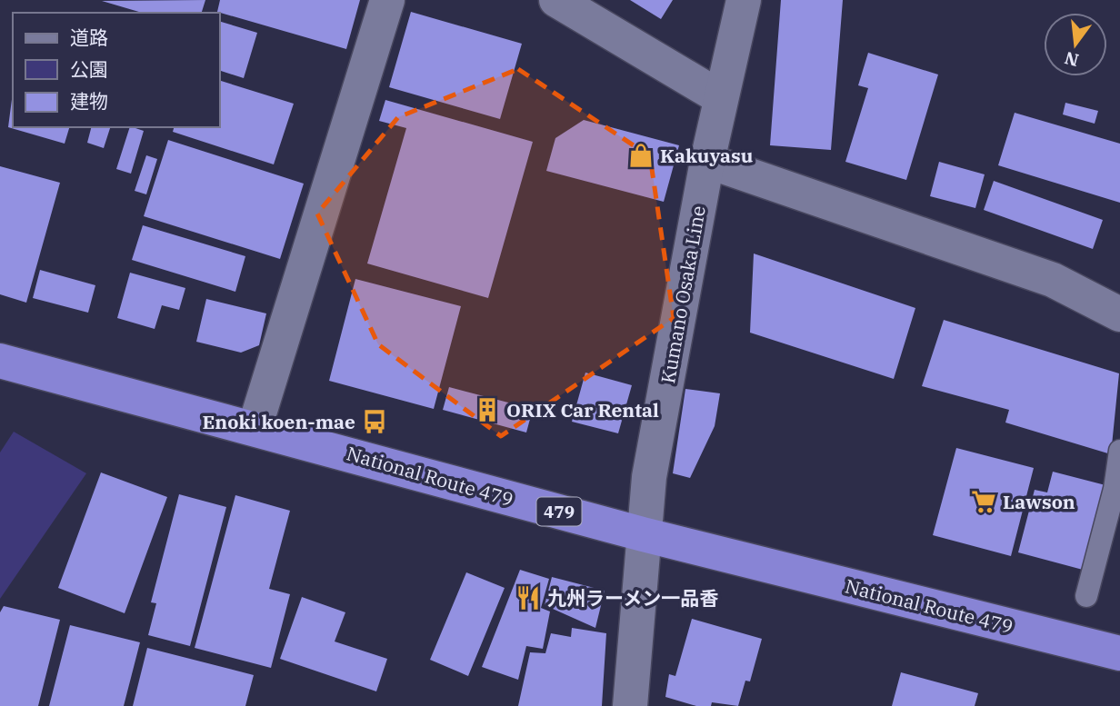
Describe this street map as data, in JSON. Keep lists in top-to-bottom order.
{
  "streets": {
    "highway": ["National Route 479", "479"],
    "street": ["Kumano Osaka Line"]
  },
  "crossings": [
    ["Kumano Osaka Line", "National Route 479"]
  ],
  "places": {
    "shop": ["Kakuyasu"],
    "building": ["ORIX Car Rental"],
    "bus stop": ["Enoki koen-mae"],
    "supermarket": ["Lawson"],
    "restaurant": ["九州ラーメン一品香"]
  },
  "legend": ["道路", "公園", "建物"],
  "north": "bottom"
}
